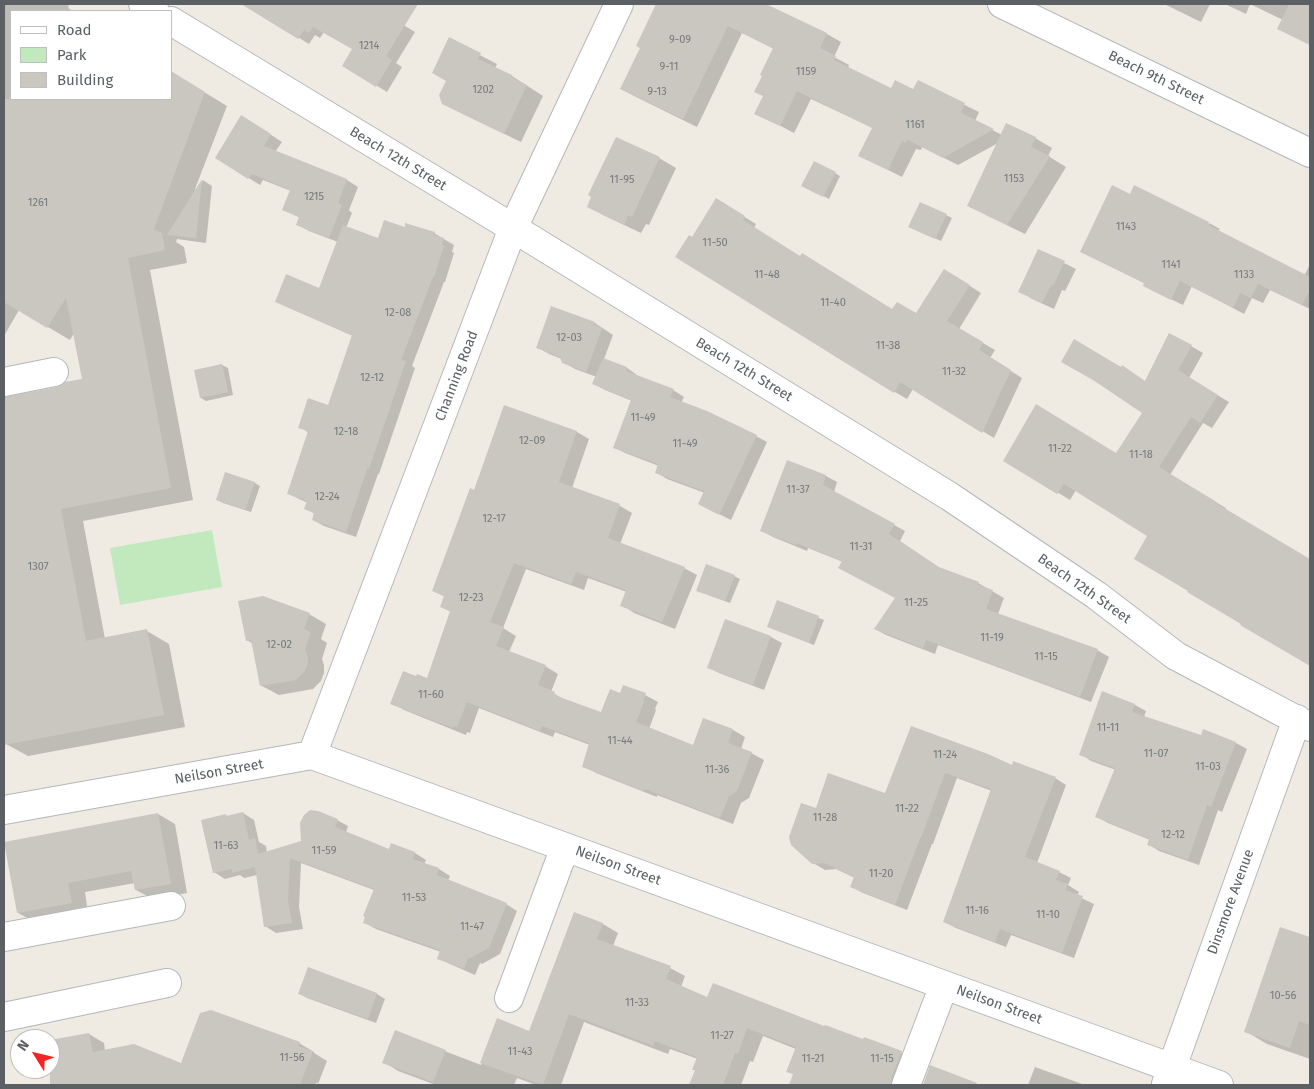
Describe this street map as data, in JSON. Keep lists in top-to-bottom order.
{
  "streets": {
    "street": [
      "Beach 9th Street",
      "Beach 12th Street",
      "Channing Road",
      "Neilson Street",
      "Dinsmore Avenue"
    ]
  },
  "crossings": [
    ["Beach 12th Street", "Channing Road"],
    ["Beach 12th Street", "Dinsmore Avenue"],
    ["Channing Road", "Neilson Street"],
    ["Neilson Street", "Dinsmore Avenue"]
  ],
  "house_numbers": [
    "9-09",
    "1214",
    "9-11",
    "1159",
    "1202",
    "9-13",
    "1161",
    "1153",
    "11-95",
    "1215",
    "1261",
    "1143",
    "11-50",
    "1141",
    "11-48",
    "1133",
    "11-40",
    "12-08",
    "12-03",
    "11-38",
    "11-32",
    "12-12",
    "11-49",
    "12-18",
    "12-09",
    "11-49",
    "11-22",
    "11-18",
    "11-37",
    "12-24",
    "12-17",
    "11-31",
    "1307",
    "12-23",
    "11-25",
    "11-19",
    "12-02",
    "11-15",
    "11-60",
    "11-11",
    "11-44",
    "11-07",
    "11-24",
    "11-03",
    "11-36",
    "11-22",
    "11-28",
    "12-12",
    "11-63",
    "11-59",
    "11-20",
    "11-53",
    "11-16",
    "11-10",
    "11-47",
    "10-56",
    "11-33",
    "11-27",
    "11-43",
    "11-56",
    "11-21",
    "11-15"
  ],
  "legend": ["Road", "Park", "Building"],
  "north": "top left"
}
